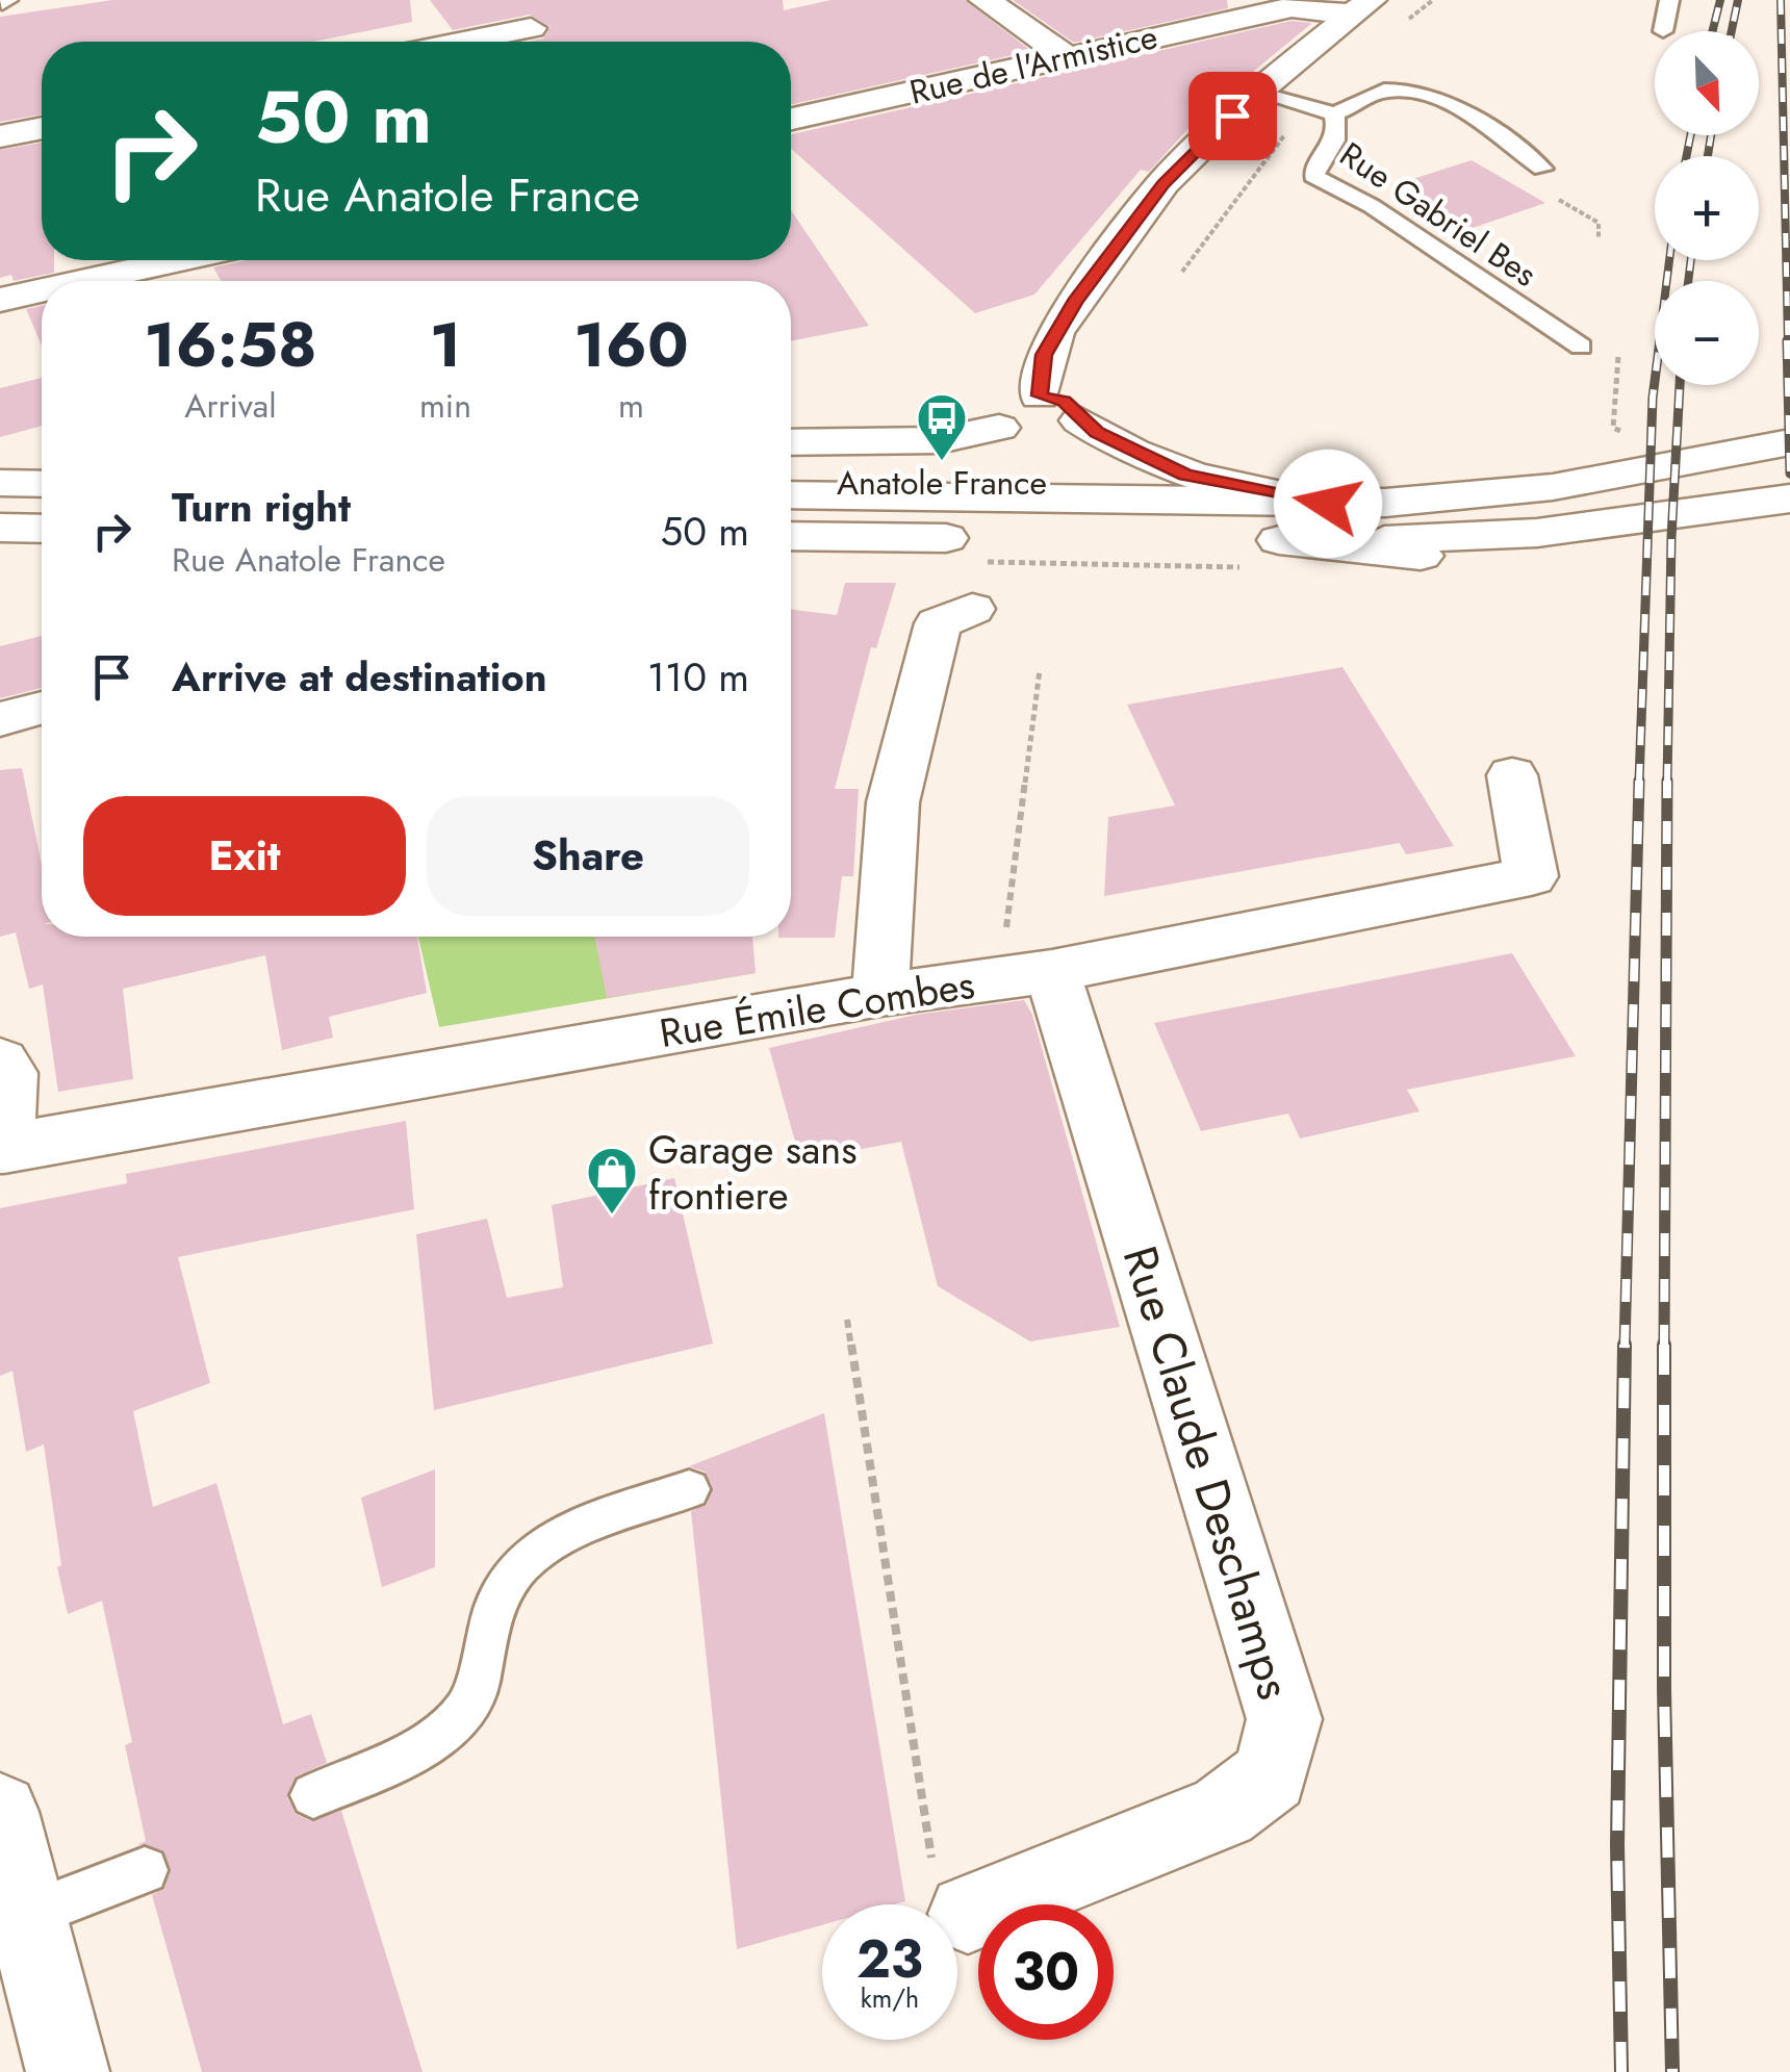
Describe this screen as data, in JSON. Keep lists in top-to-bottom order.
{
  "streets": {
    "street": ["Rue de l'Armistice", "Rue Émile Combes", "Rue Claude Deschamps"],
    "lane": ["Rue Gabriel Bes"]
  },
  "crossings": [
    ["Rue Émile Combes", "Rue Claude Deschamps"]
  ],
  "places": {
    "bus stop": ["Anatole France"],
    "shop": ["Garage sans frontiere"]
  },
  "north": "bottom right",
  "page": {
    "map_buttons": ["+", "−"],
    "turn": ["50 m", "Rue Anatole France"],
    "eta": [
      "16:58",
      "Arrival",
      "1",
      "min",
      "160",
      "m"
    ],
    "list": [
      {
        "name": "Turn right",
        "note": "Rue Anatole France",
        "value": "50 m"
      },
      {
        "name": "Arrive at destination",
        "value": "110 m"
      }
    ],
    "buttons": ["Exit", "Share"],
    "speed": "23 km/h",
    "limit": "30"
  }
}
